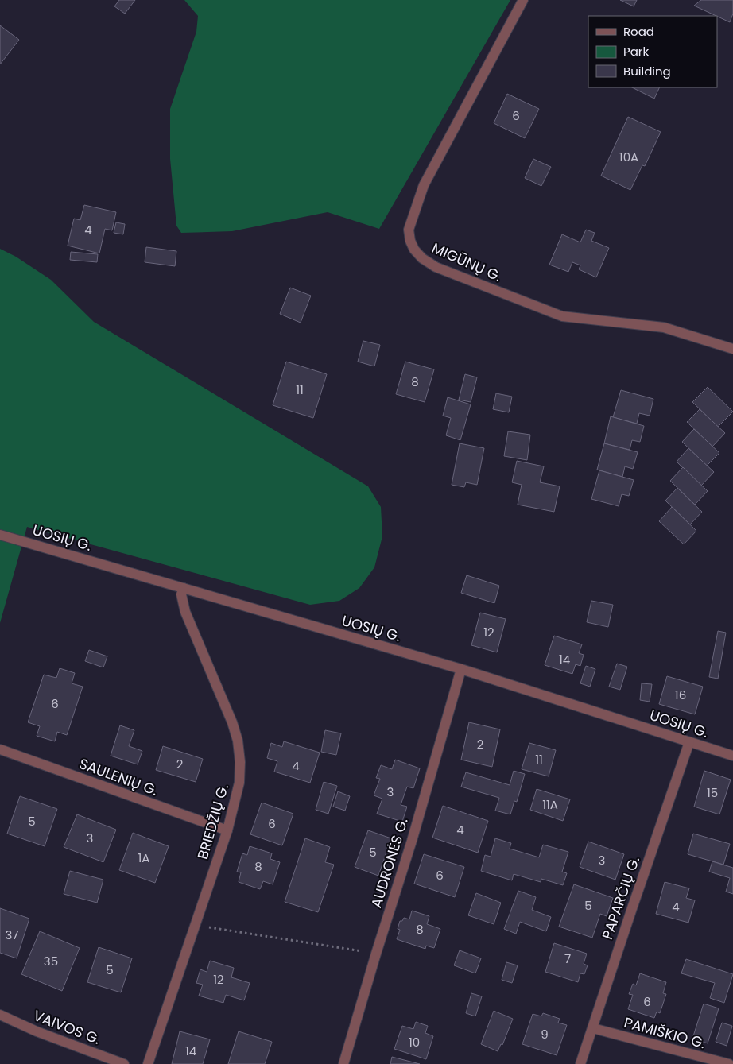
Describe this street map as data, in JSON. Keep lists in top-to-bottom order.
{
  "streets": {
    "street": [
      "MIGŪNŲ G.",
      "UOSIŲ G.",
      "SAULENIŲ G.",
      "BRIEDŽIŲ G.",
      "AUDRONĖS G.",
      "PAPARČIŲ G.",
      "VAIVOS G.",
      "PAMIŠKIO G."
    ]
  },
  "crossings": [
    ["UOSIŲ G.", "BRIEDŽIŲ G."],
    ["UOSIŲ G.", "AUDRONĖS G."],
    ["UOSIŲ G.", "PAPARČIŲ G."],
    ["SAULENIŲ G.", "BRIEDŽIŲ G."],
    ["PAPARČIŲ G.", "PAMIŠKIO G."]
  ],
  "house_numbers": [
    "6",
    "10A",
    "4",
    "8",
    "11",
    "12",
    "14",
    "16",
    "6",
    "2",
    "11",
    "2",
    "4",
    "3",
    "15",
    "11A",
    "5",
    "6",
    "4",
    "3",
    "5",
    "1A",
    "3",
    "8",
    "6",
    "5",
    "4",
    "8",
    "37",
    "7",
    "35",
    "5",
    "12",
    "6",
    "9",
    "10",
    "14"
  ],
  "legend": ["Road", "Park", "Building"]
}
